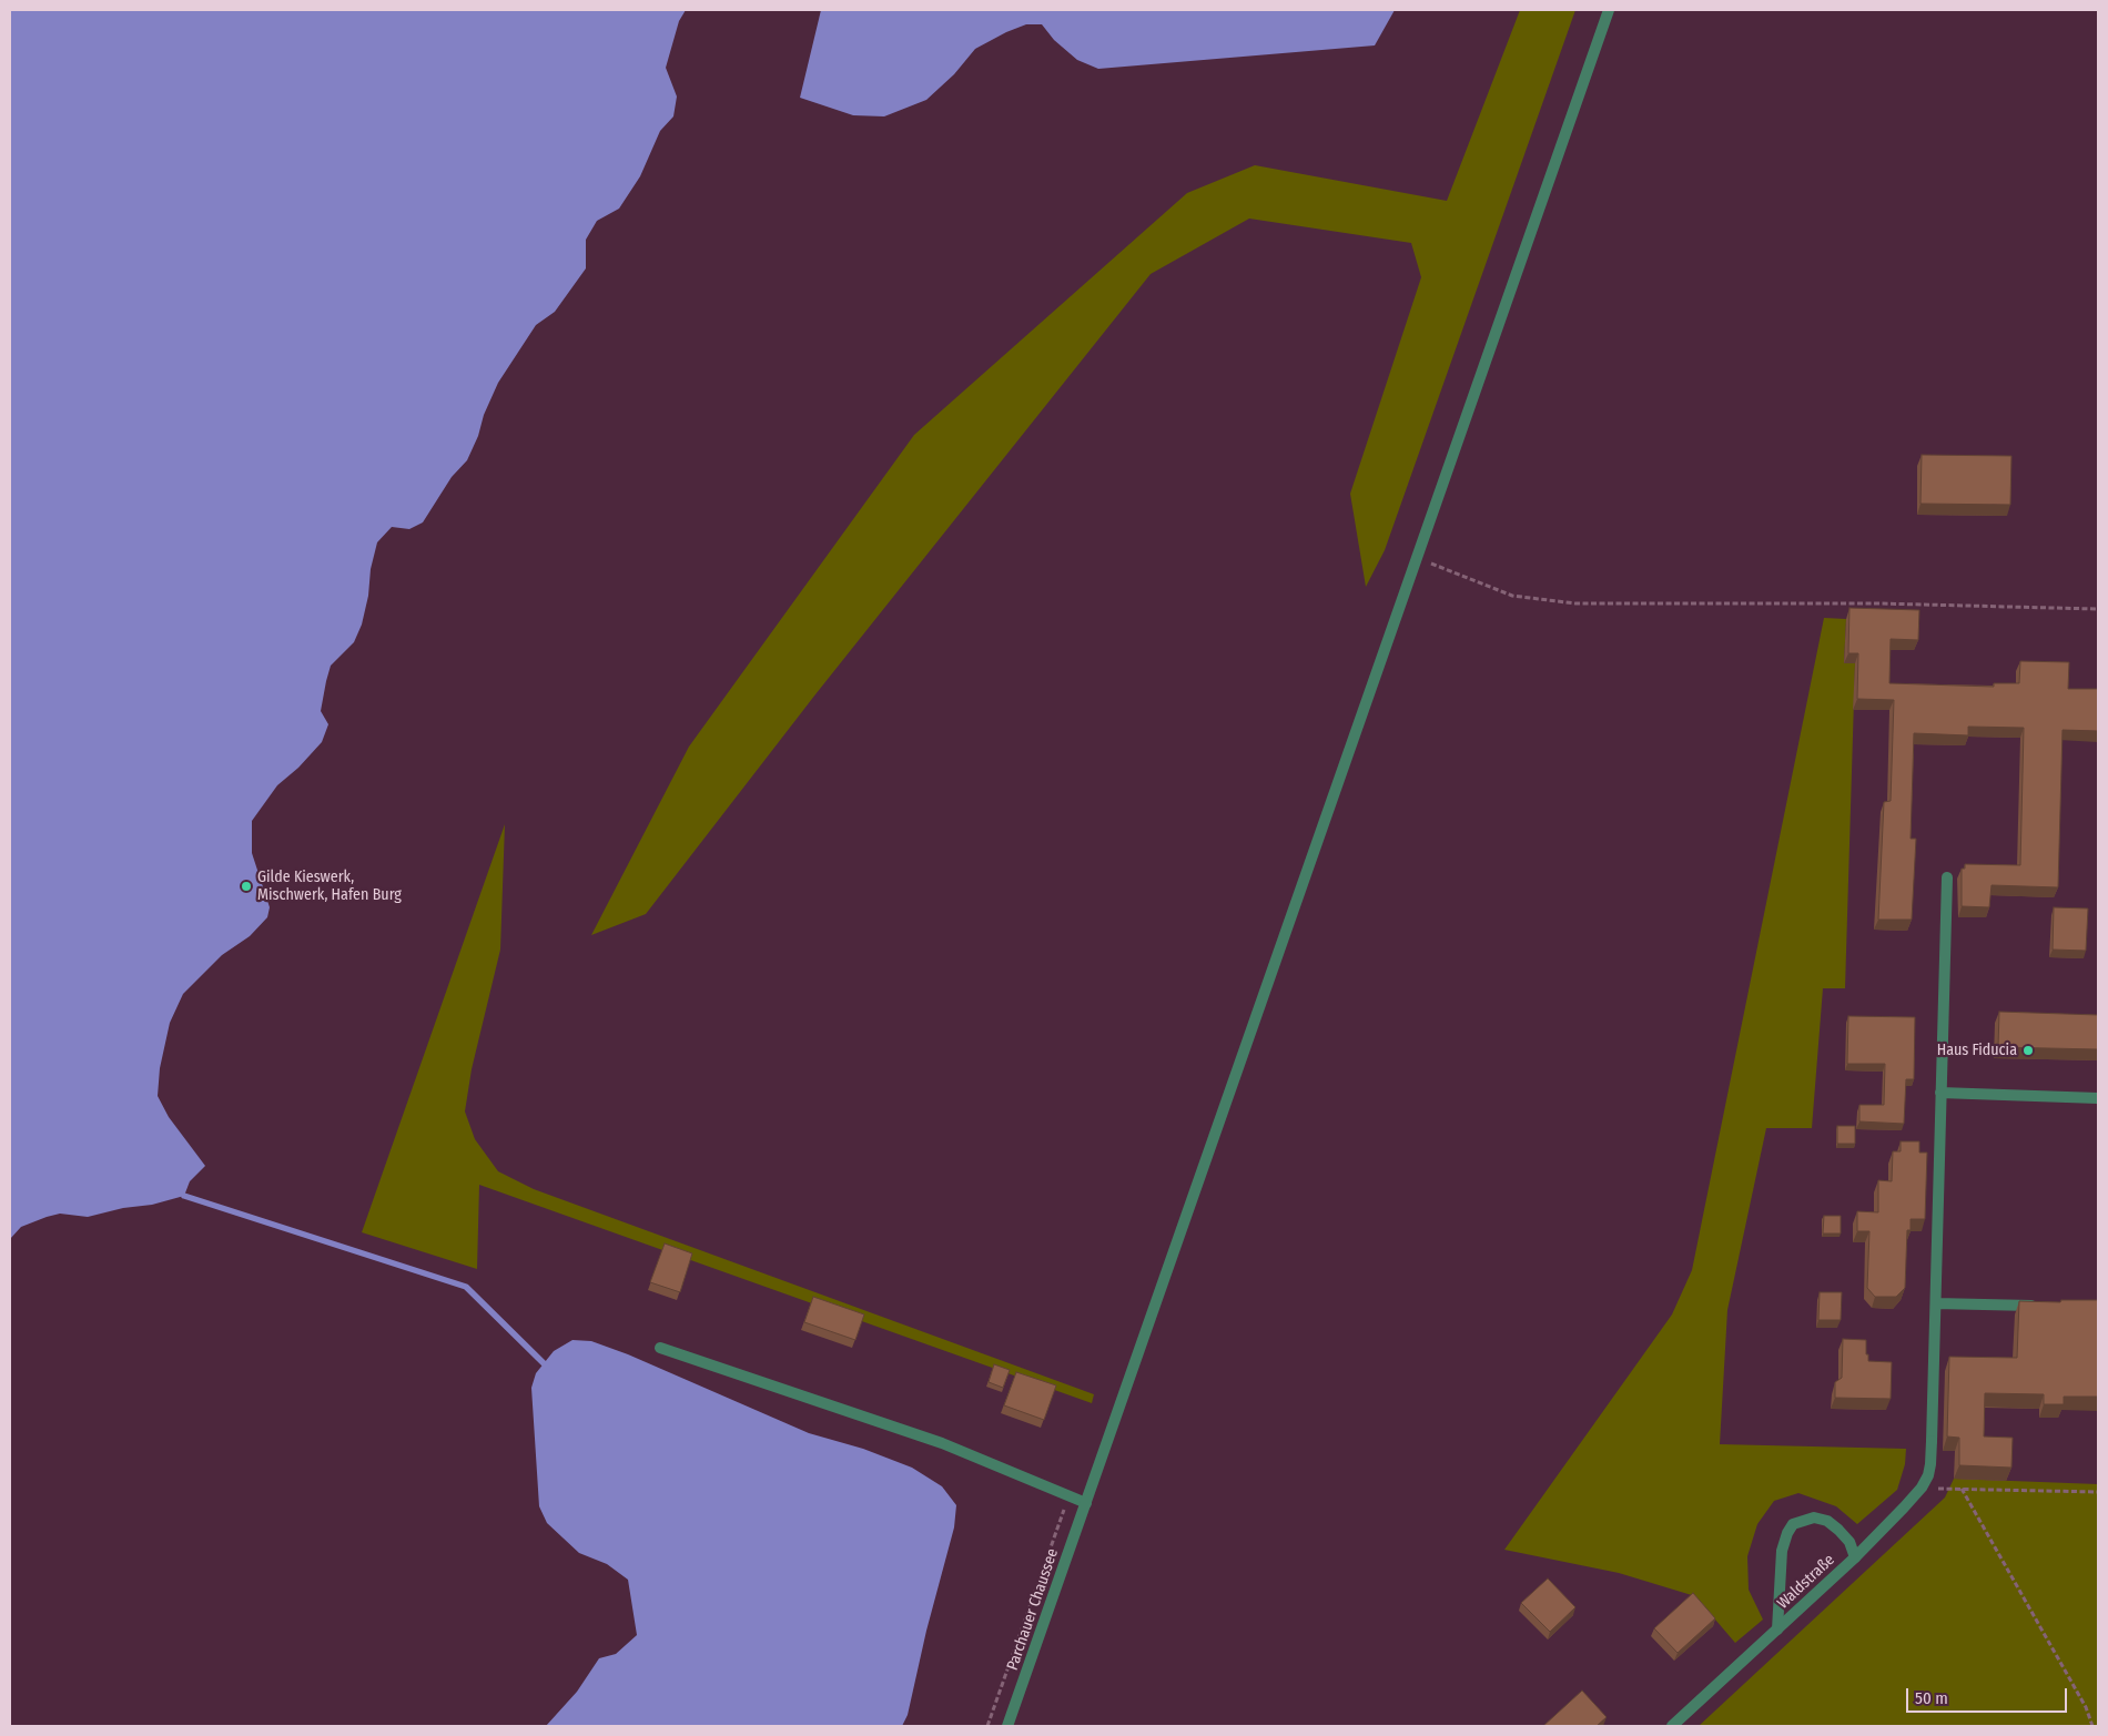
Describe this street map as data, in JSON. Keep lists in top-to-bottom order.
{
  "streets": {
    "street": ["Waldstraße", "Parchauer Chaussee"]
  },
  "places": ["Gilde Kieswerk, Mischwerk, Hafen Burg", "Haus Fiducia"],
  "scale_bar": "50 m"
}
